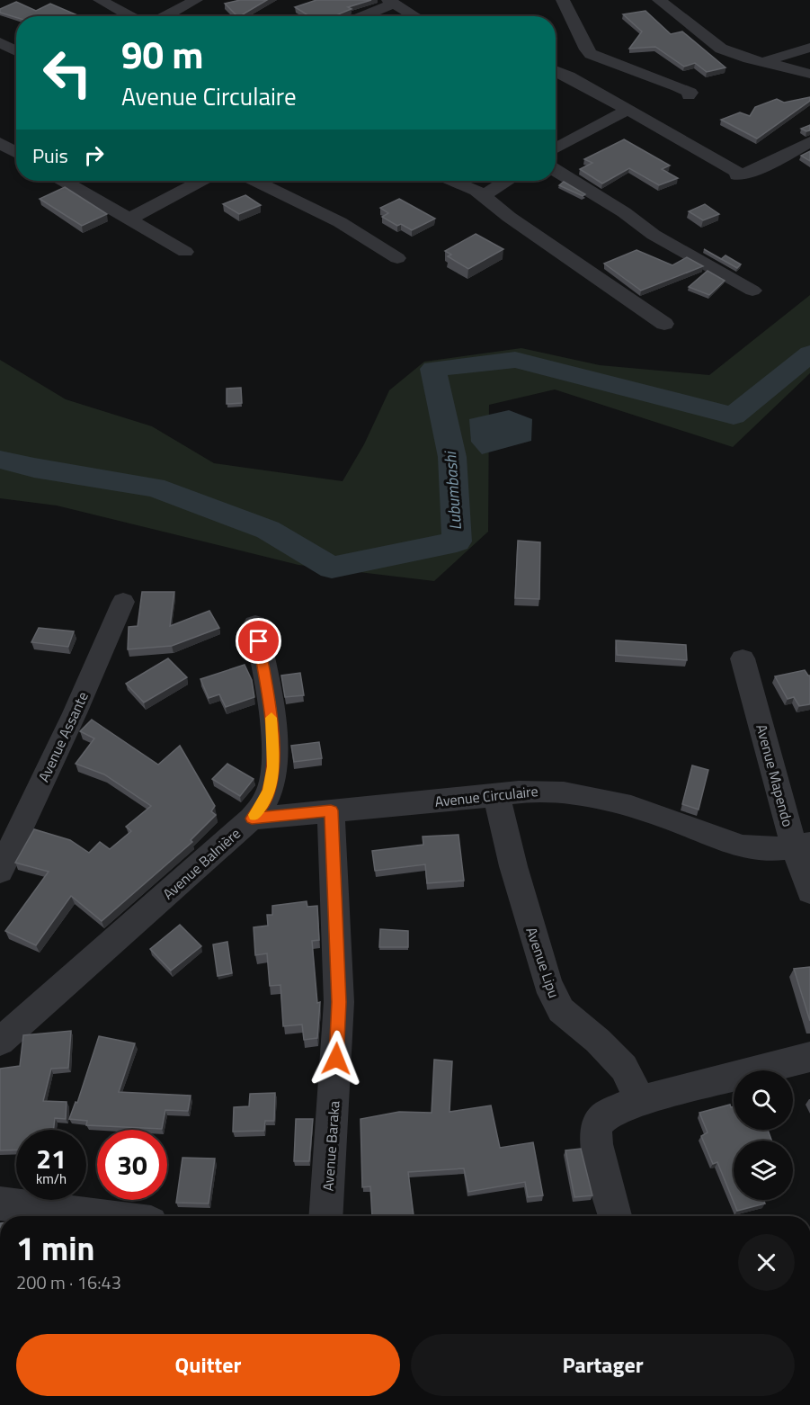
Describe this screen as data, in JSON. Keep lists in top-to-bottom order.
{
  "streets": {
    "street": [
      "Avenue Assante",
      "Avenue Mapendo",
      "Avenue Circulaire",
      "Avenue Balnière",
      "Avenue Lipu",
      "Avenue Baraka"
    ]
  },
  "crossings": [
    ["Avenue Mapendo", "Avenue Circulaire"],
    ["Avenue Circulaire", "Avenue Balnière"],
    ["Avenue Circulaire", "Avenue Lipu"],
    ["Avenue Circulaire", "Avenue Baraka"]
  ],
  "water": ["Lubumbashi"],
  "page": {
    "turn": ["90 m", "Avenue Circulaire"],
    "then": "Puis",
    "speed": "21 km/h",
    "limit": "30",
    "heading": ["1 min", "200 m · 16:43"],
    "buttons": ["Quitter", "Partager"]
  }
}
